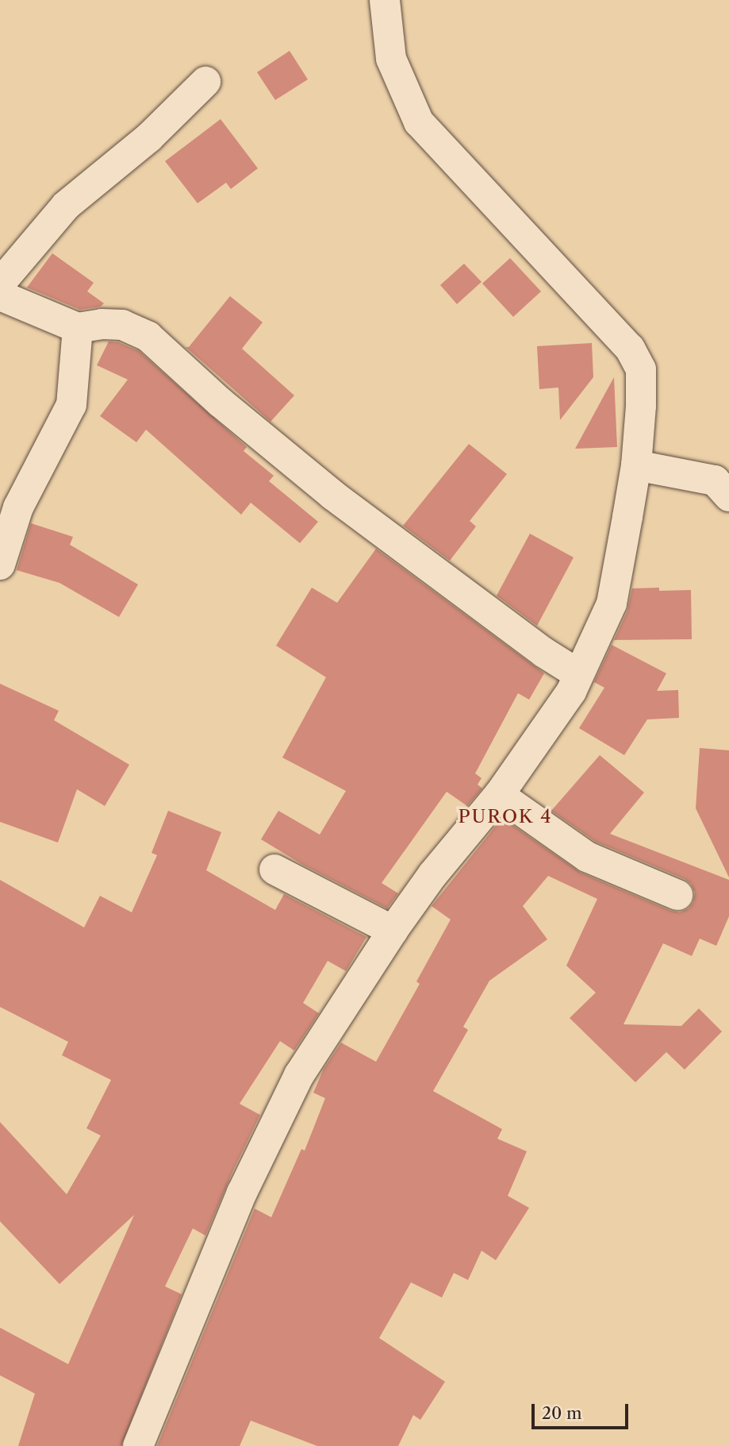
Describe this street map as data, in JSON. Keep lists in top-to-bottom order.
{
  "districts": ["PUROK 4"],
  "scale_bar": "20 m"
}
